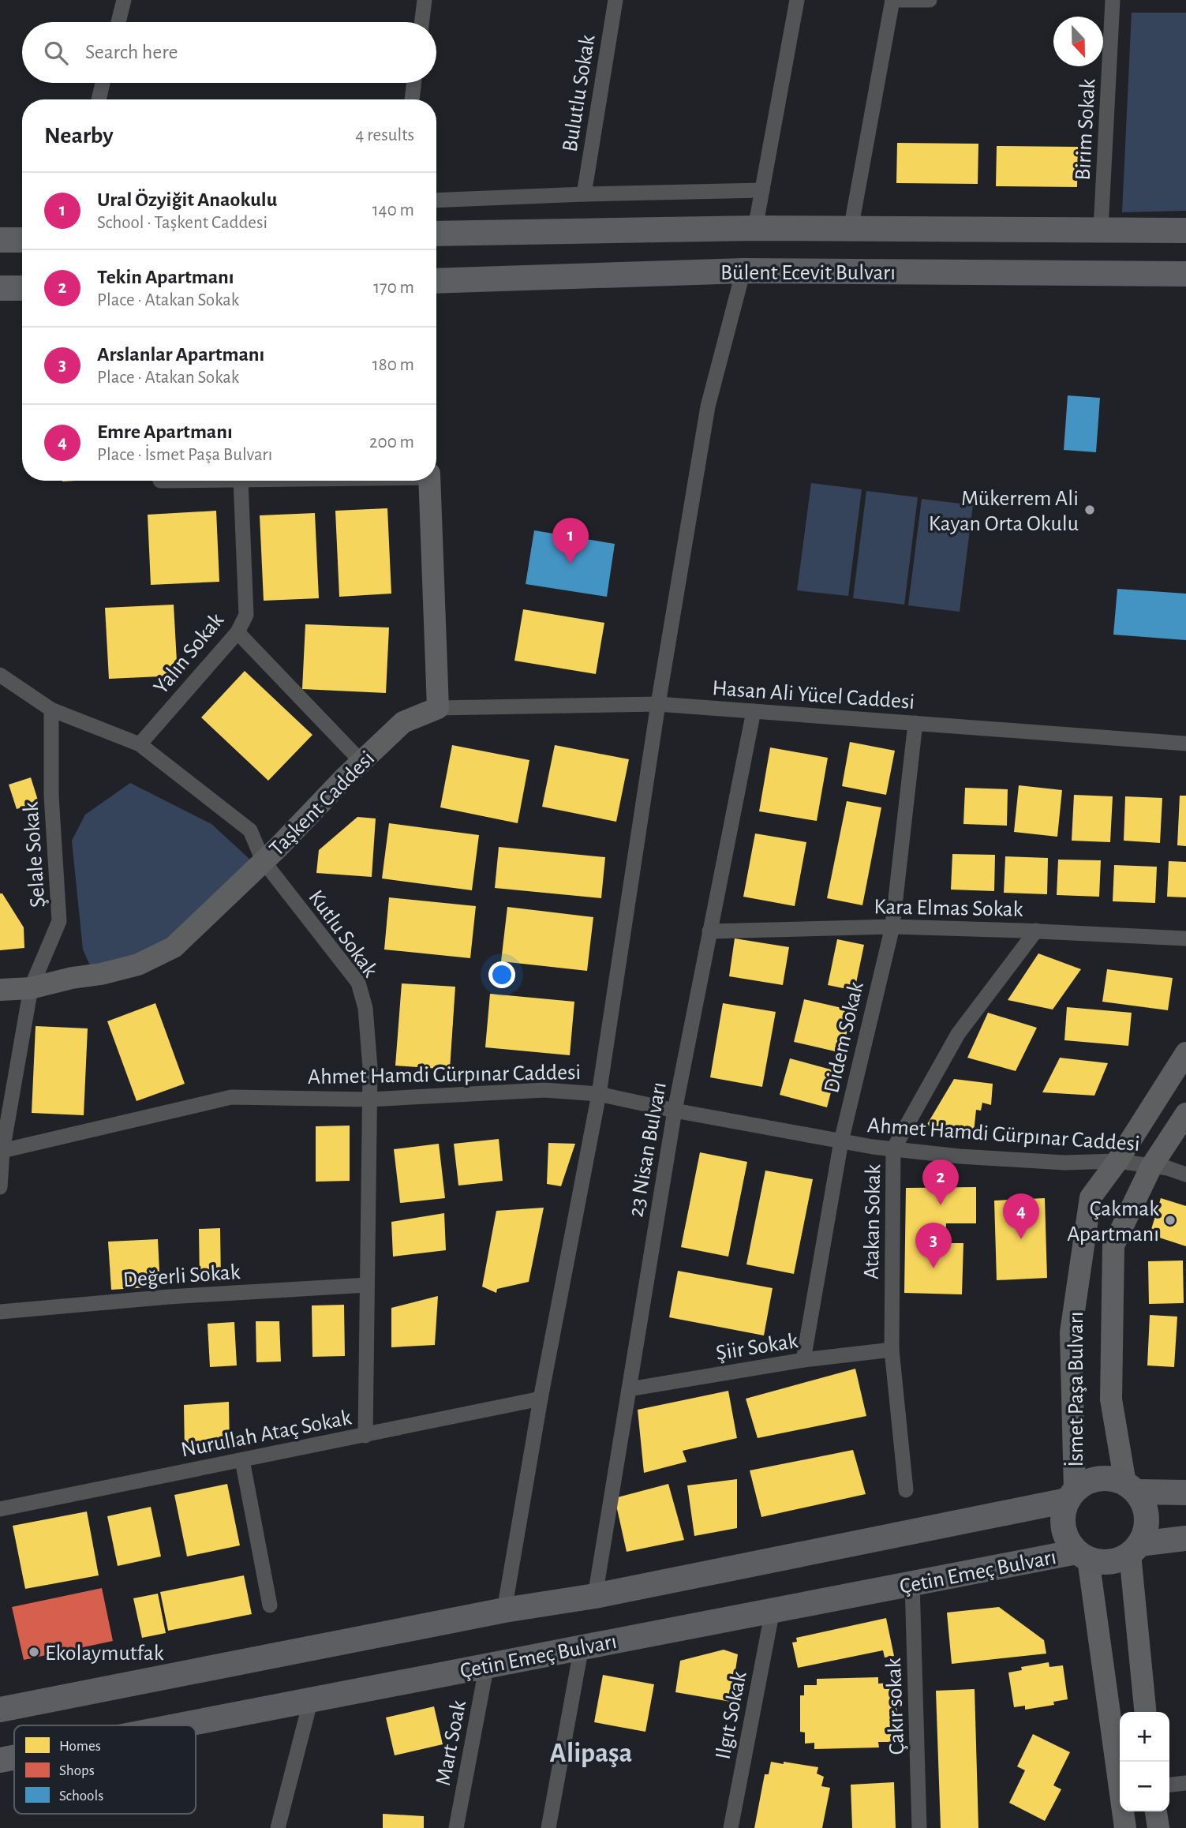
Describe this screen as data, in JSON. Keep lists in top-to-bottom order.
{
  "streets": {
    "main road": ["Bülent Ecevit Bulvarı", "Çetin Emeç Bulvarı"],
    "street": [
      "Bulutlu Sokak",
      "Birim Sokak",
      "Yalın Sokak",
      "Hasan Ali Yücel Caddesi",
      "Taşkent Caddesi",
      "Şelale Sokak",
      "Kara Elmas Sokak",
      "Kutlu Sokak",
      "Didem Sokak",
      "Ahmet Hamdi Gürpınar Caddesi",
      "23 Nisan Bulvarı",
      "Atakan Sokak",
      "Değerli Sokak",
      "Şiir Sokak",
      "İsmet Paşa Bulvarı",
      "Nurullah Ataç Sokak",
      "Çakır sokak",
      "Ilgıt Sokak",
      "Mart Soak"
    ]
  },
  "crossings": [
    ["Birim Sokak", "Bülent Ecevit Bulvarı"],
    ["Yalın Sokak", "Kutlu Sokak"],
    ["Hasan Ali Yücel Caddesi", "Taşkent Caddesi"],
    ["Hasan Ali Yücel Caddesi", "Didem Sokak"],
    ["Hasan Ali Yücel Caddesi", "23 Nisan Bulvarı"],
    ["Taşkent Caddesi", "Şelale Sokak"],
    ["Taşkent Caddesi", "Kutlu Sokak"],
    ["Şelale Sokak", "Kutlu Sokak"],
    ["Şelale Sokak", "Ahmet Hamdi Gürpınar Caddesi"],
    ["Kara Elmas Sokak", "Didem Sokak"],
    ["Kara Elmas Sokak", "23 Nisan Bulvarı"],
    ["Kara Elmas Sokak", "Atakan Sokak"],
    ["Kutlu Sokak", "Ahmet Hamdi Gürpınar Caddesi"],
    ["Kutlu Sokak", "Değerli Sokak"],
    ["Kutlu Sokak", "Nurullah Ataç Sokak"],
    ["Didem Sokak", "Ahmet Hamdi Gürpınar Caddesi"],
    ["Didem Sokak", "Şiir Sokak"],
    ["Ahmet Hamdi Gürpınar Caddesi", "23 Nisan Bulvarı"],
    ["Ahmet Hamdi Gürpınar Caddesi", "Atakan Sokak"],
    ["Ahmet Hamdi Gürpınar Caddesi", "İsmet Paşa Bulvarı"],
    ["23 Nisan Bulvarı", "Şiir Sokak"],
    ["Atakan Sokak", "Şiir Sokak"],
    ["İsmet Paşa Bulvarı", "Çetin Emeç Bulvarı"],
    ["Çetin Emeç Bulvarı", "Çakır sokak"],
    ["Çetin Emeç Bulvarı", "Ilgıt Sokak"],
    ["Çetin Emeç Bulvarı", "Mart Soak"]
  ],
  "districts": ["Alipaşa"],
  "places": ["Mükerrem Ali Kayan Orta Okulu", "Çakmak Apartmanı", "Ekolaymutfak"],
  "legend": ["Homes", "Shops", "Schools"],
  "north": "bottom",
  "page": {
    "search": "Search here",
    "heading": ["Nearby", "4 results"],
    "list": [
      {
        "mark": "1",
        "name": "Ural Özyiğit Anaokulu",
        "note": "School · Taşkent Caddesi",
        "value": "140 m"
      },
      {
        "mark": "2",
        "name": "Tekin Apartmanı",
        "note": "Place · Atakan Sokak",
        "value": "170 m"
      },
      {
        "mark": "3",
        "name": "Arslanlar Apartmanı",
        "note": "Place · Atakan Sokak",
        "value": "180 m"
      },
      {
        "mark": "4",
        "name": "Emre Apartmanı",
        "note": "Place · İsmet Paşa Bulvarı",
        "value": "200 m"
      }
    ],
    "pins": [
      "1",
      "2",
      "4",
      "3"
    ],
    "map_buttons": ["+", "−"]
  }
}
